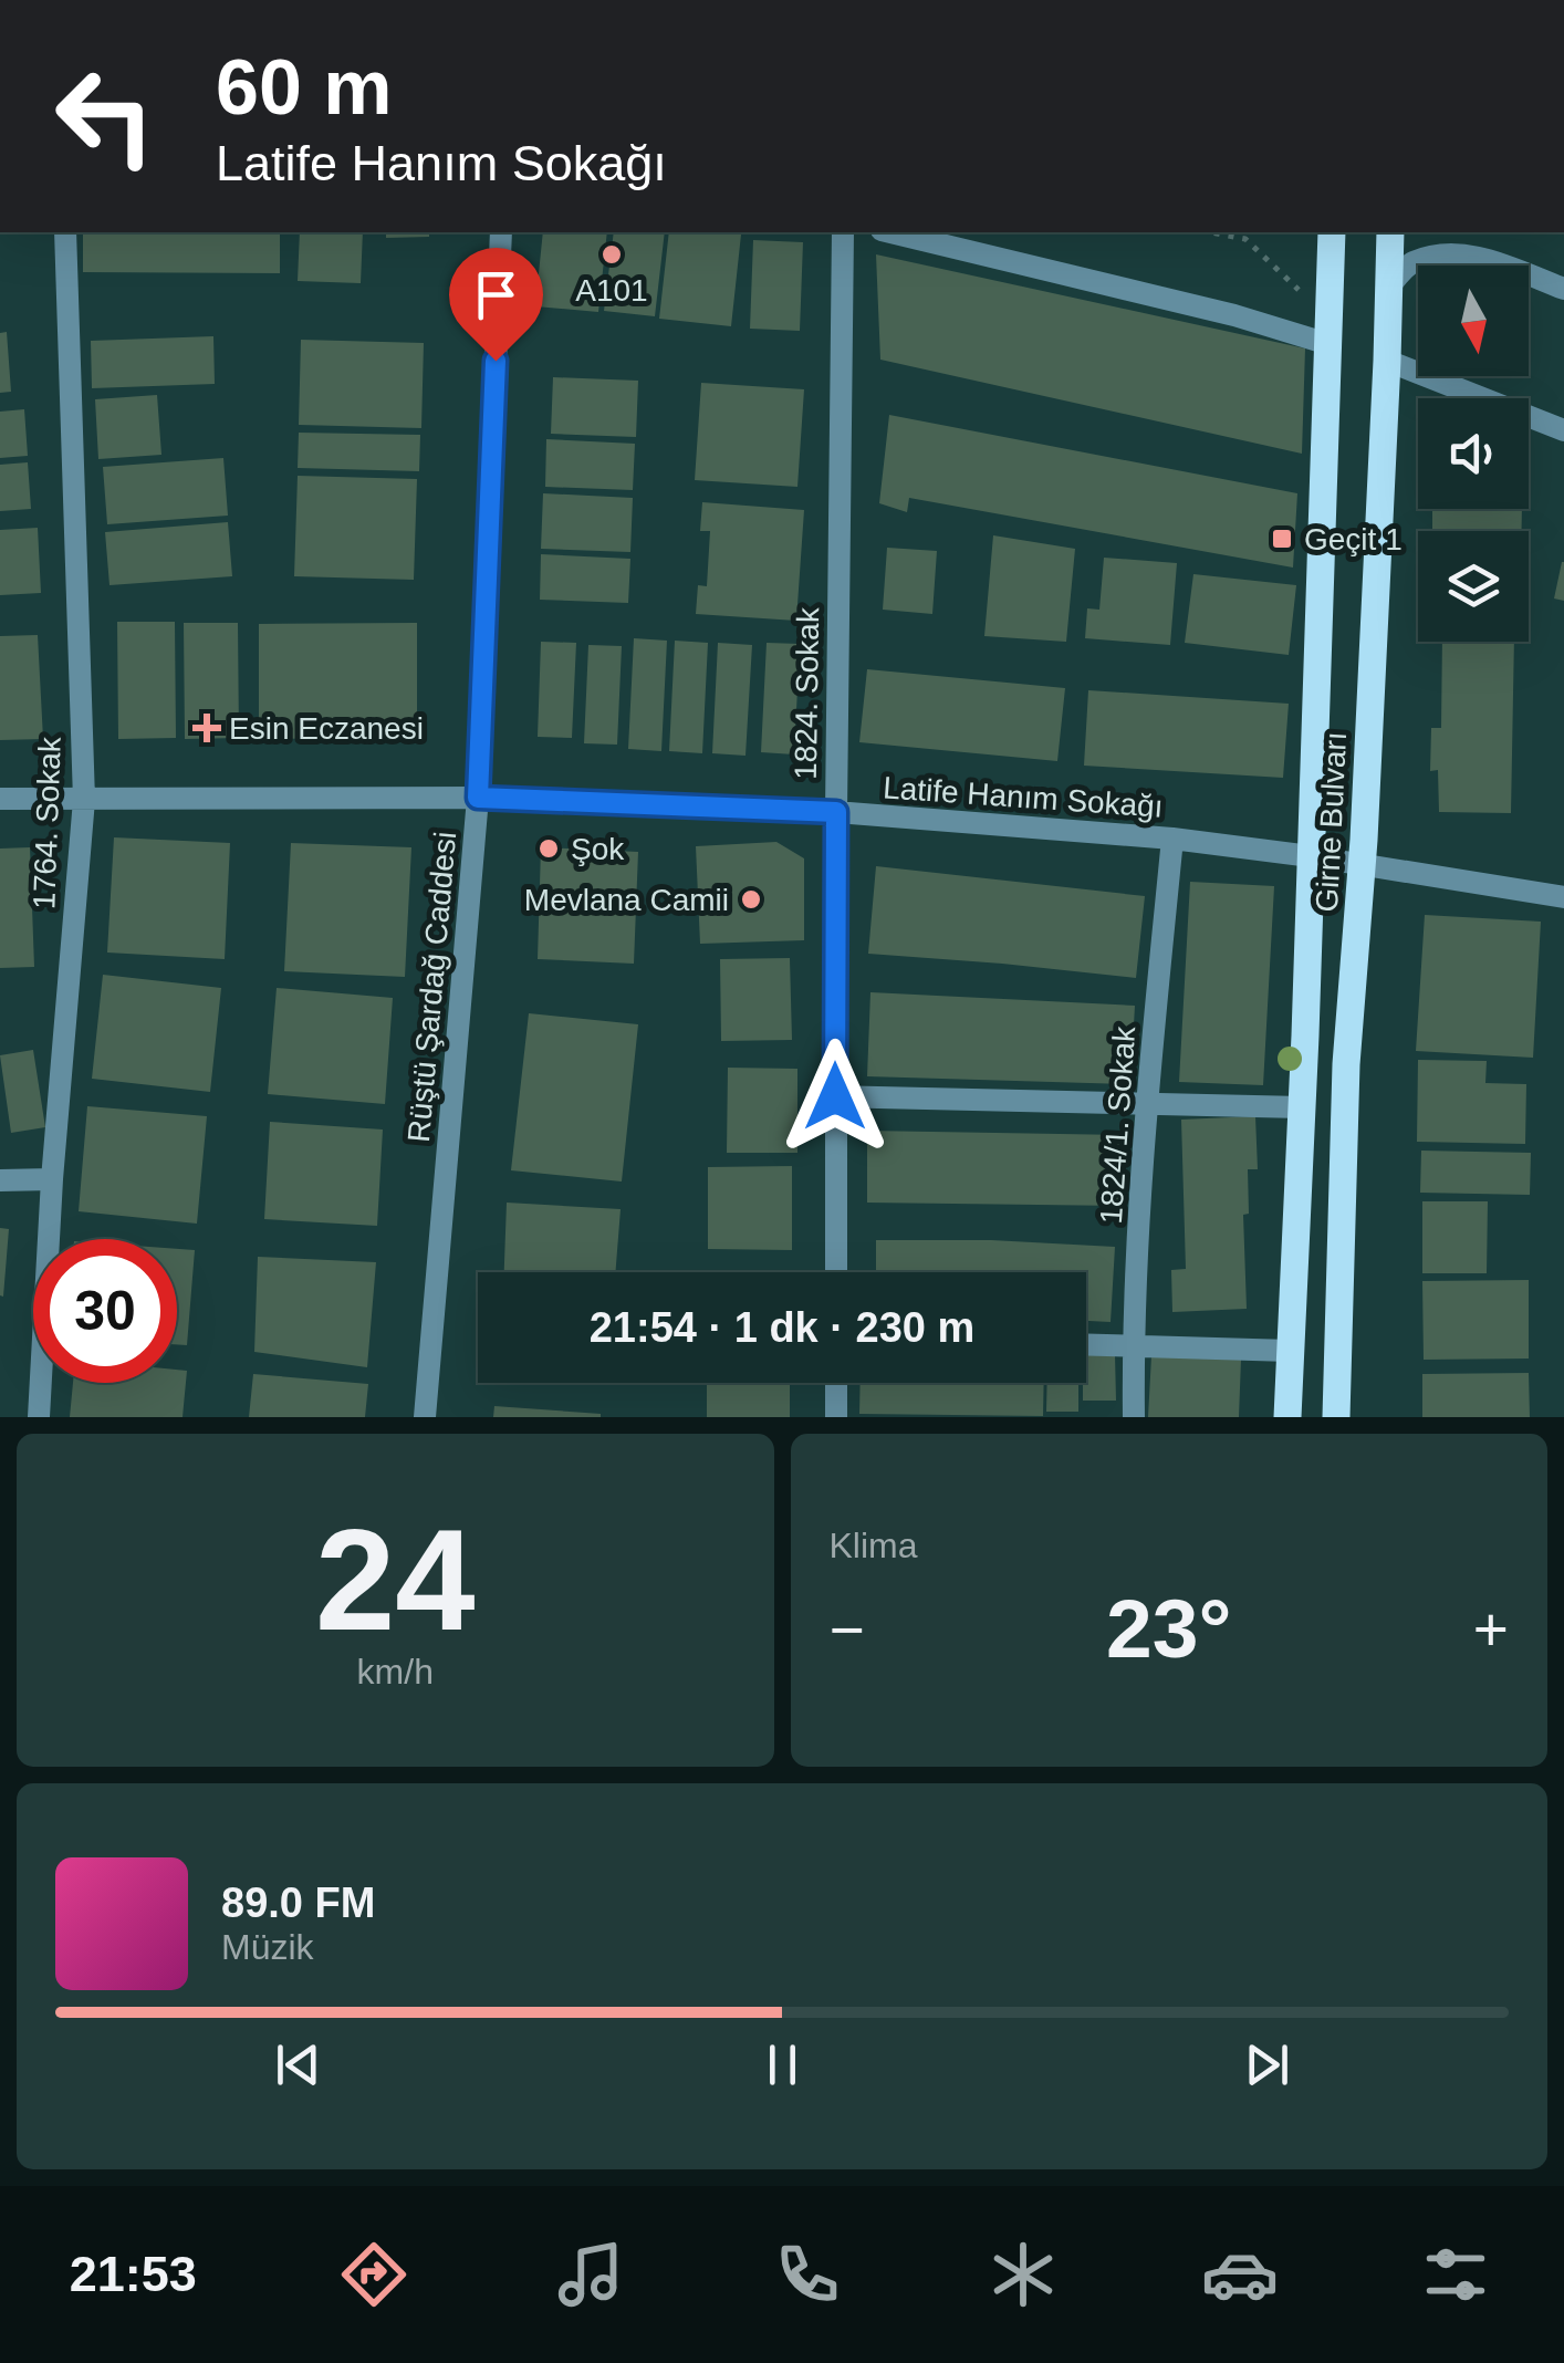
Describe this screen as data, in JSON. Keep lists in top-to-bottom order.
{
  "streets": {
    "main road": ["Girne Bulvarı"],
    "street": [
      "1824. Sokak",
      "Latife Hanım Sokağı",
      "1764. Sokak",
      "Rüştü Şardağ Caddesi",
      "1824/1. Sokak"
    ]
  },
  "crossings": [
    ["1824. Sokak", "Latife Hanım Sokağı"],
    ["Latife Hanım Sokağı", "Girne Bulvarı"],
    ["Latife Hanım Sokağı", "1764. Sokak"],
    ["Latife Hanım Sokağı", "Rüştü Şardağ Caddesi"],
    ["Latife Hanım Sokağı", "1824/1. Sokak"]
  ],
  "places": {
    "other": ["A101", "Şok", "Mevlana Camii"],
    "transit": ["Geçit 1"],
    "health": ["Esin Eczanesi"]
  },
  "north": "bottom",
  "page": {
    "turn": ["60 m", "Latife Hanım Sokağı"],
    "limit": "30",
    "trip": "21:54 · 1 dk · 230 m",
    "tile": [
      ["24", "km/h"],
      "Klima"
    ],
    "heat": ["−", "23°", "+"],
    "song": ["89.0 FM", "Müzik"],
    "tabs": "21:53"
  }
}
